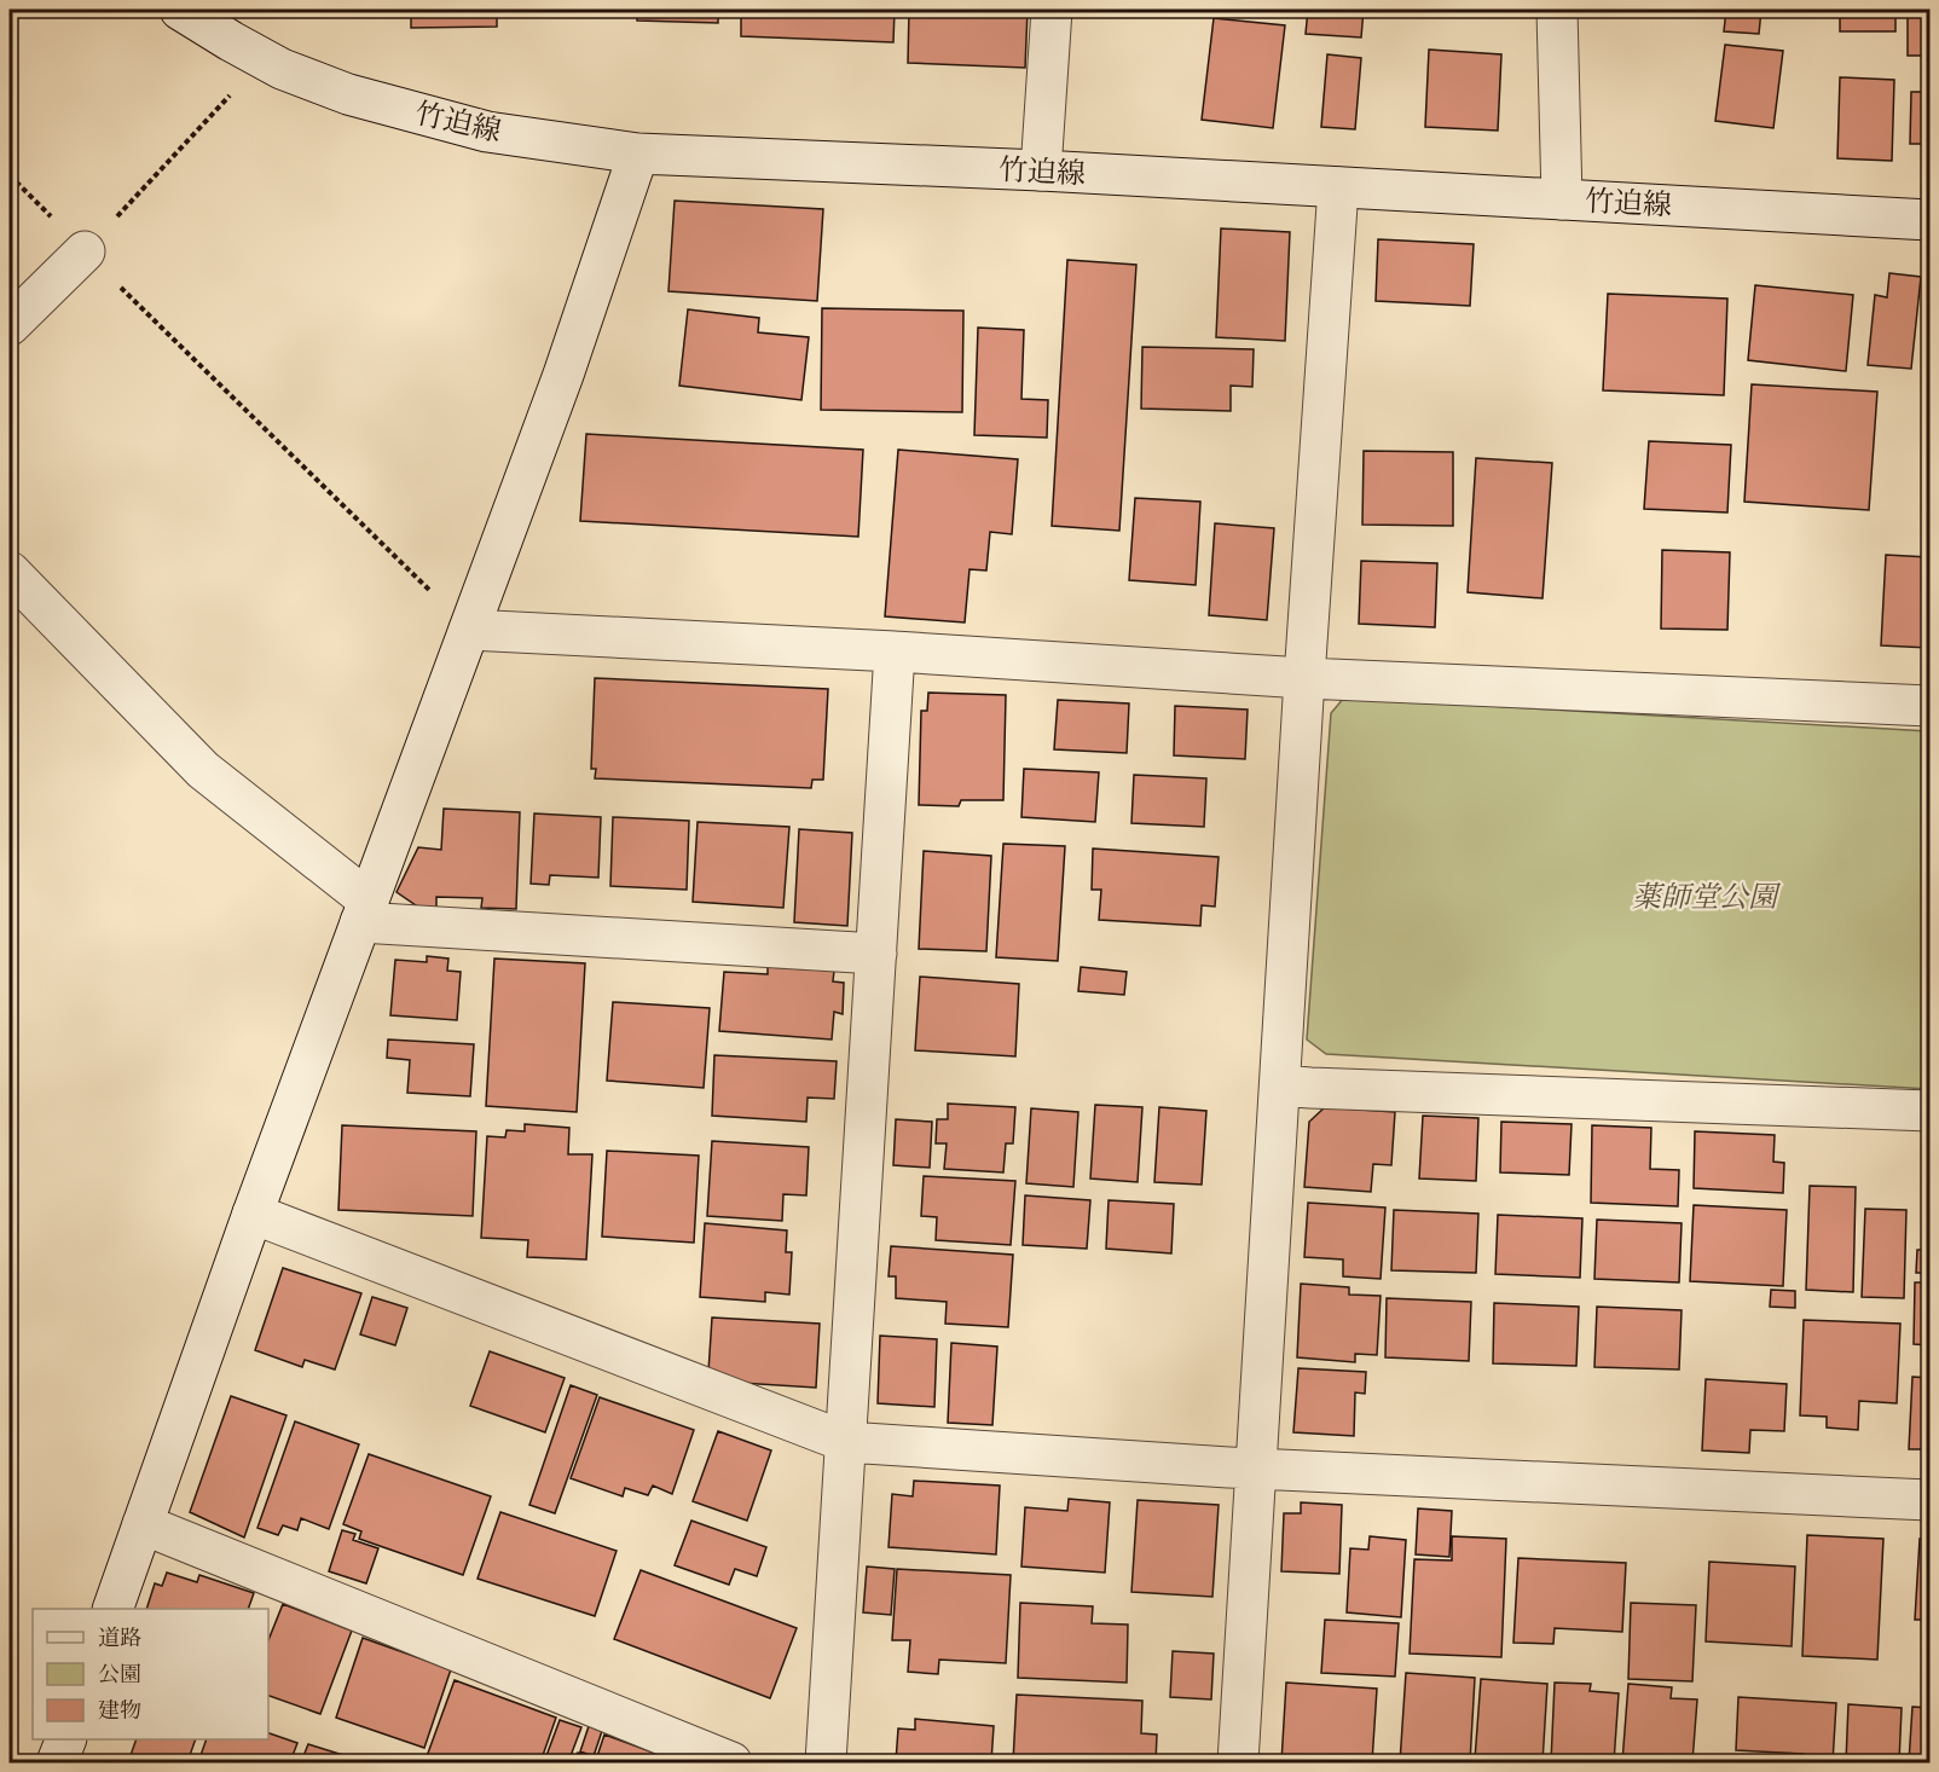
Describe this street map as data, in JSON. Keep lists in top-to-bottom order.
{
  "streets": {
    "street": ["竹迫線"]
  },
  "parks": ["薬師堂公園"],
  "legend": ["道路", "公園", "建物"]
}
